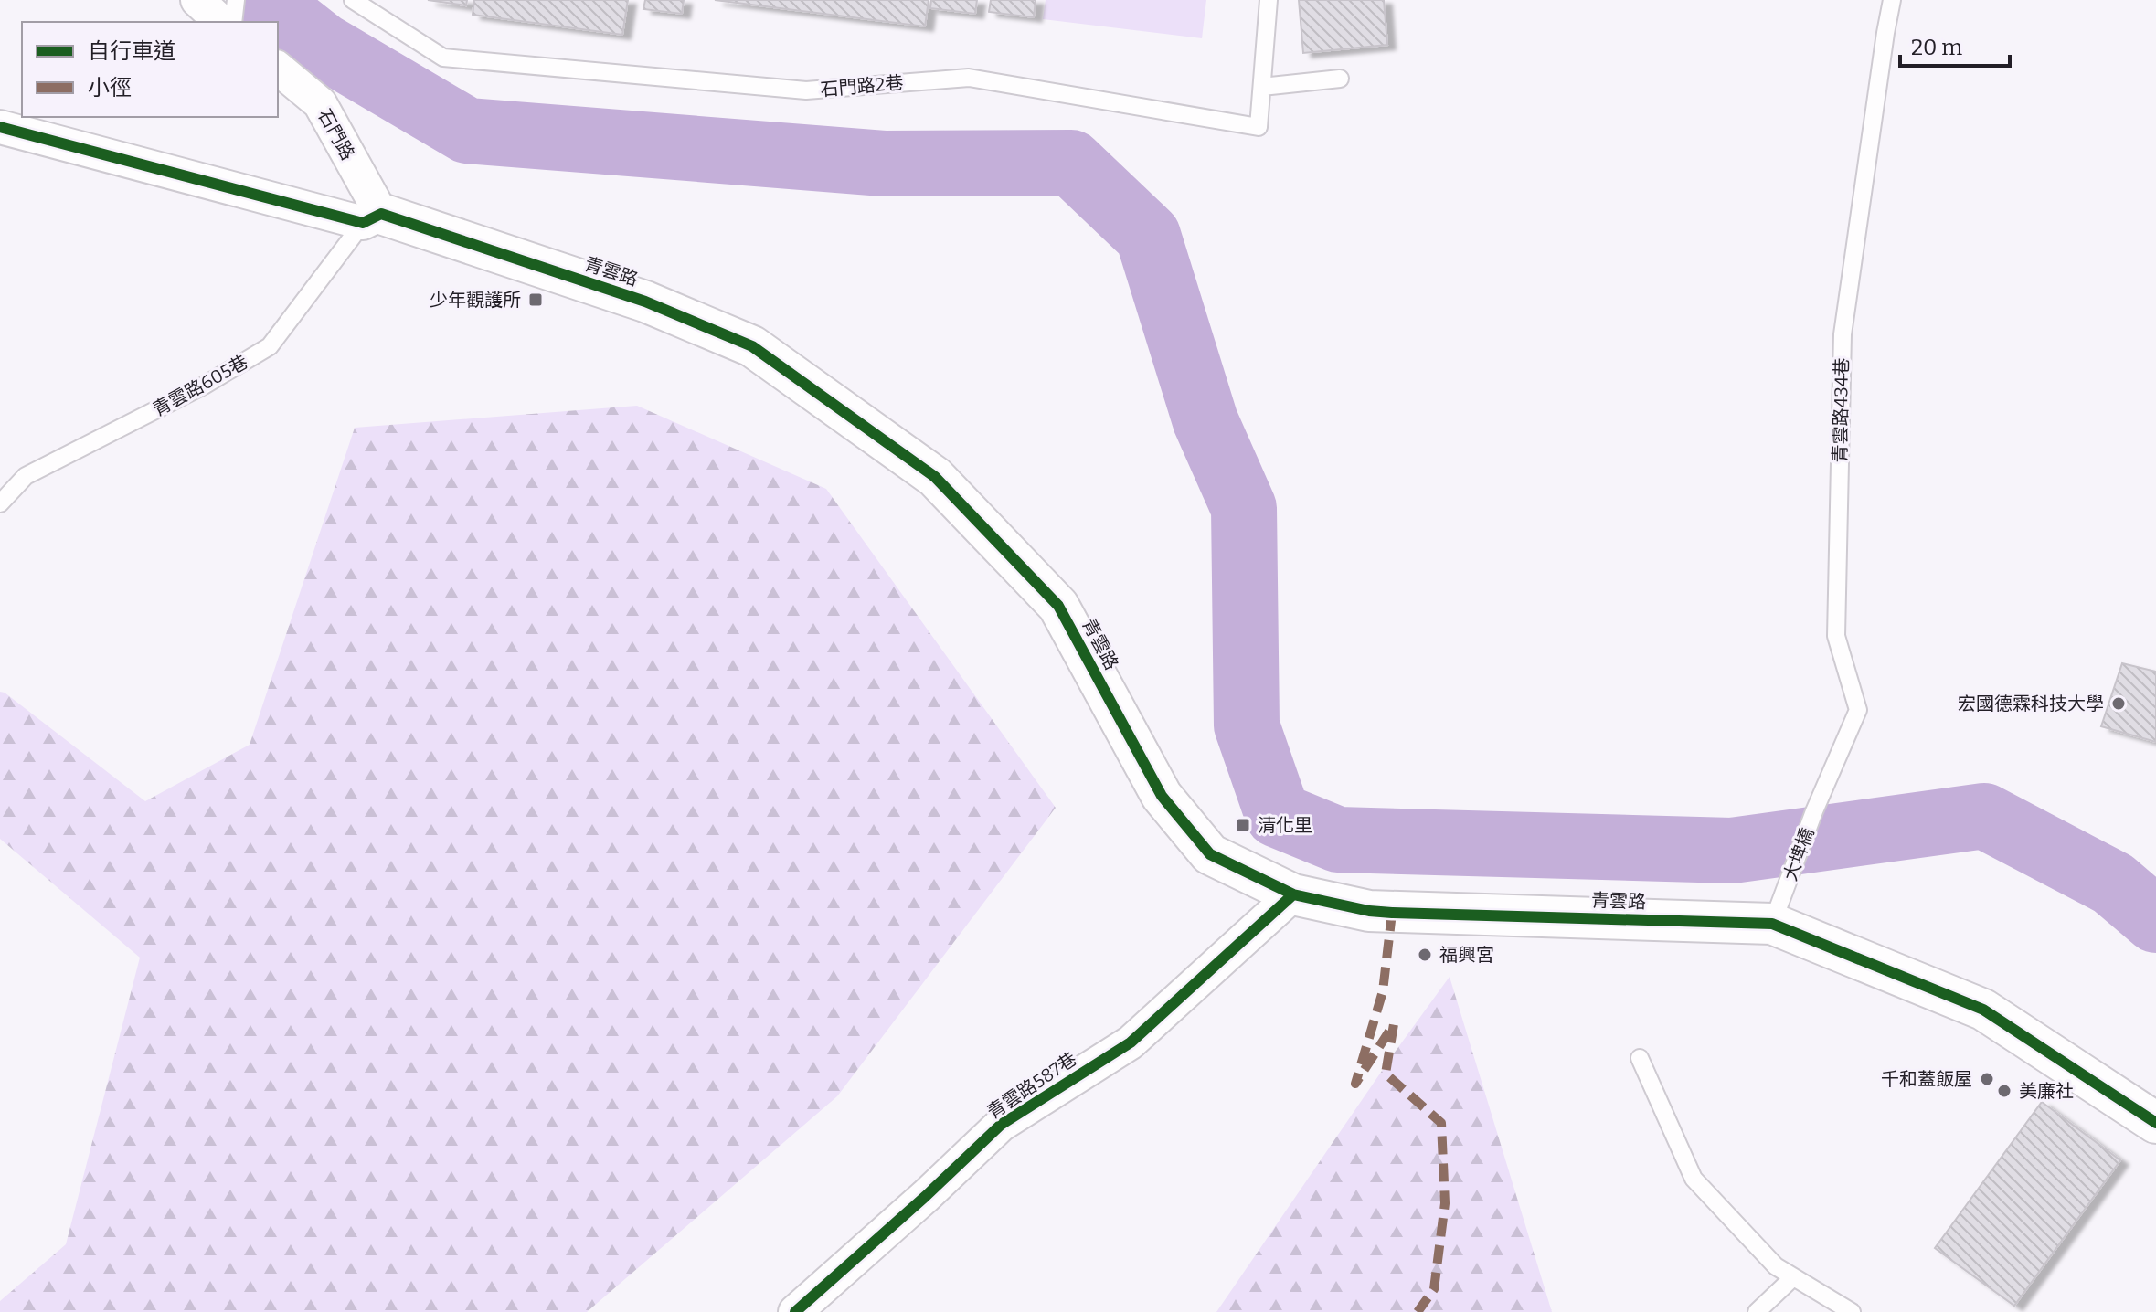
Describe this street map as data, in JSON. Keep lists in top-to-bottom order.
{
  "streets": {
    "street": ["石門路", "青雲路", "青雲路587巷"],
    "lane": [
      "石門路2巷",
      "青雲路605巷",
      "青雲路434巷",
      "大埤橋"
    ]
  },
  "crossings": [
    ["石門路", "青雲路"],
    ["石門路", "青雲路605巷"],
    ["青雲路", "青雲路605巷"],
    ["青雲路", "大埤橋"],
    ["青雲路", "青雲路587巷"],
    ["青雲路434巷", "大埤橋"]
  ],
  "places": {
    "transit": ["少年觀護所", "清化里"],
    "other": [
      "宏國德霖科技大學",
      "福興宮",
      "千和蓋飯屋",
      "美廉社"
    ]
  },
  "legend": ["自行車道", "小徑"],
  "scale_bar": "20 m"
}
